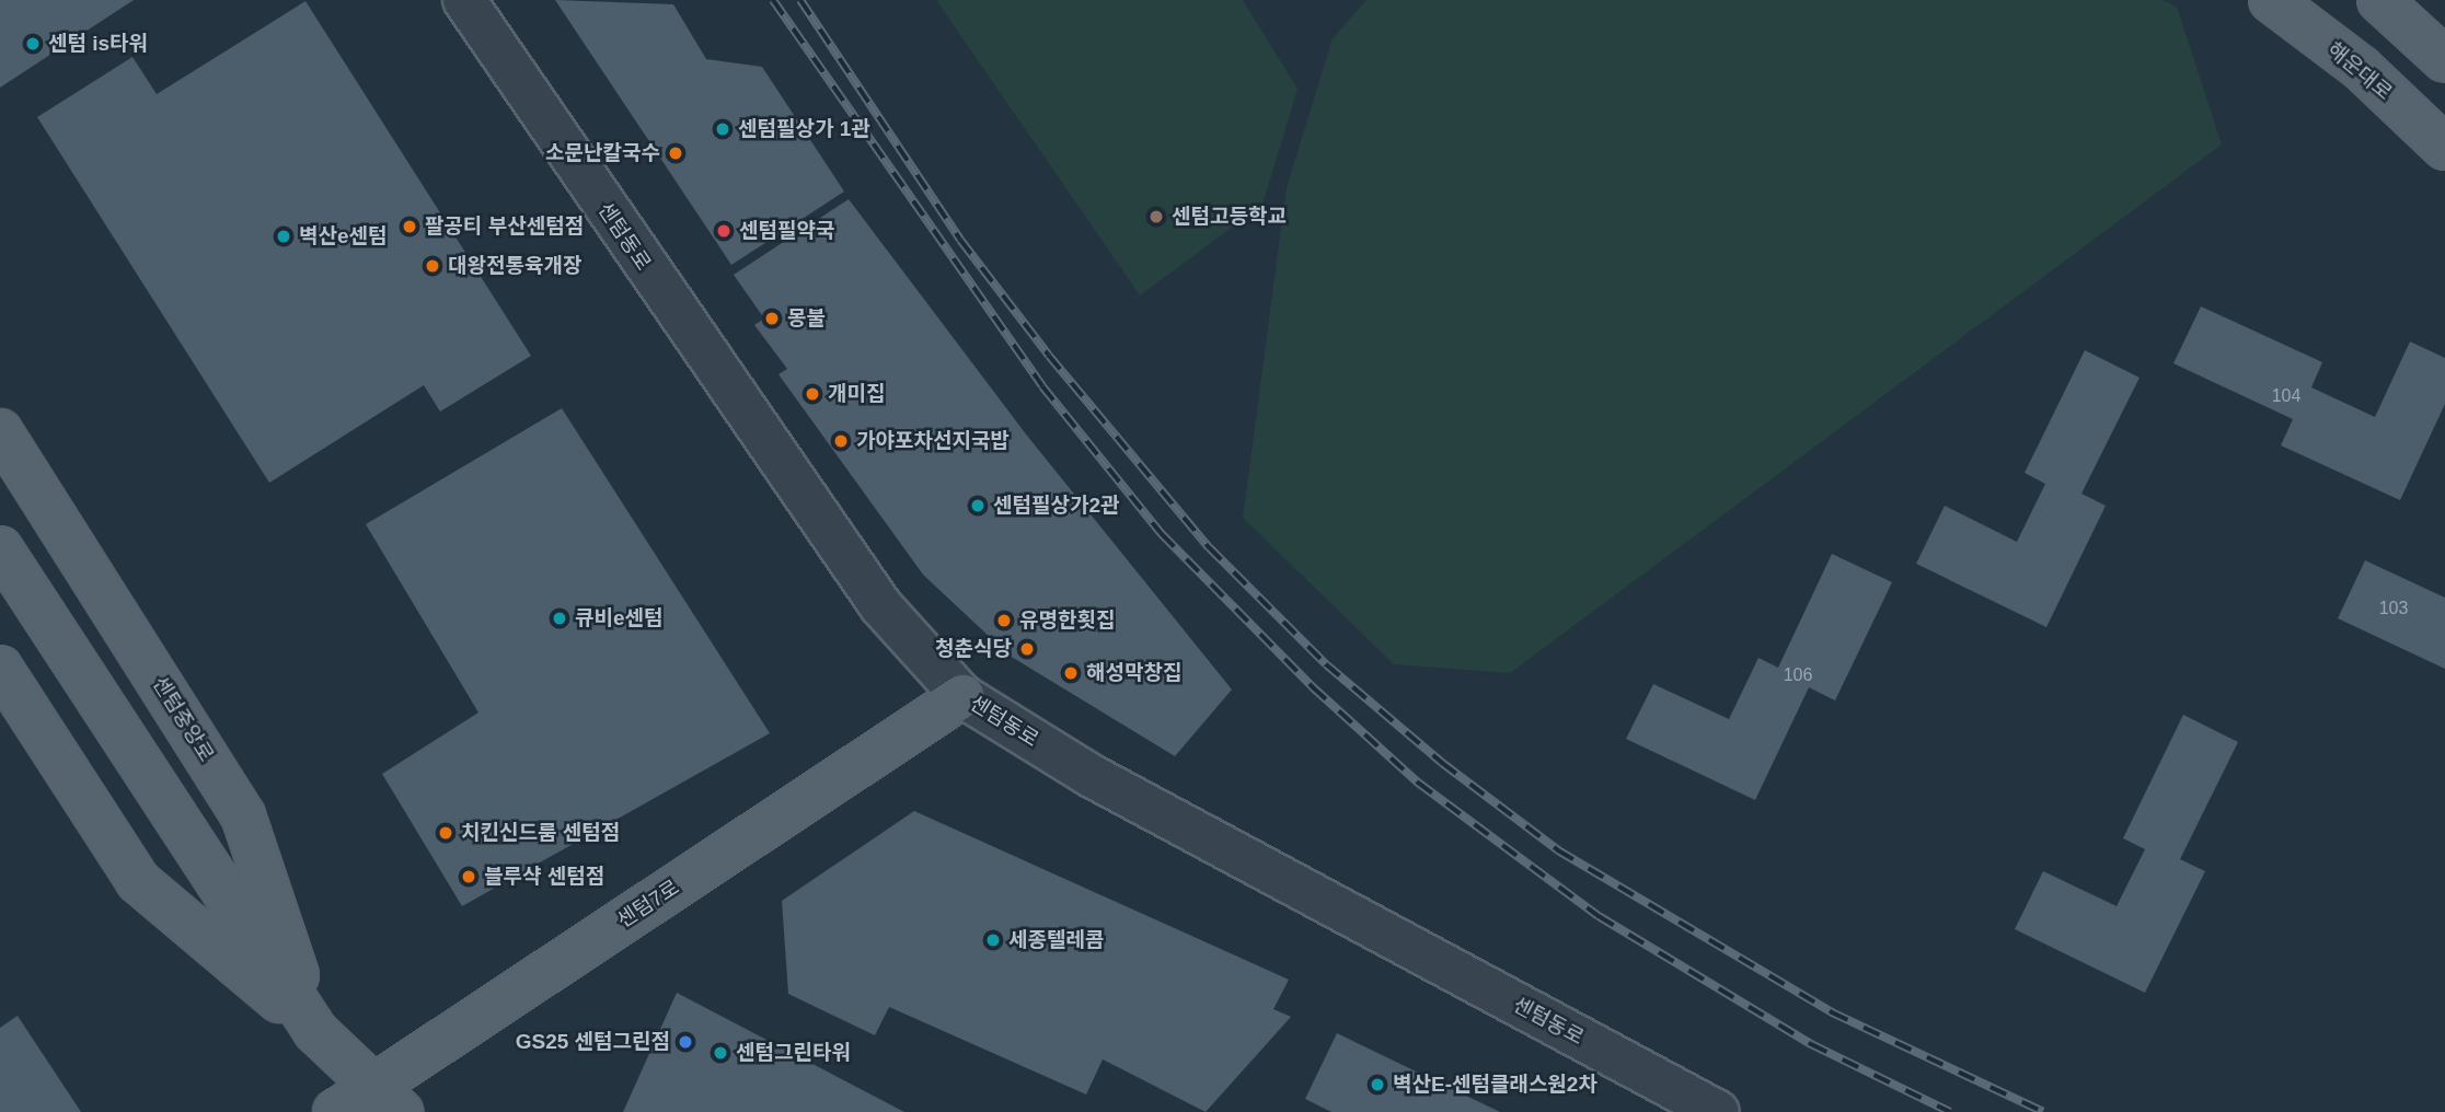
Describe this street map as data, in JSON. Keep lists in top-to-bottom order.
{
  "streets": {
    "main road": ["해운대로", "센텀중앙로", "센텀7로"],
    "street": ["센텀동로"]
  },
  "crossings": [
    ["센텀동로", "센텀7로"],
    ["센텀중앙로", "센텀7로"]
  ],
  "places": [
    "센텀 is타워",
    "센텀필상가 1관",
    "소문난칼국수",
    "센텀고등학교",
    "팔공티 부산센텀점",
    "센텀필약국",
    "벽산e센텀",
    "대왕전통육개장",
    "몽불",
    "개미집",
    "가야포차선지국밥",
    "센텀필상가2관",
    "큐비e센텀",
    "유명한횟집",
    "청춘식당",
    "해성막창집",
    "치킨신드룸 센텀점",
    "블루샥 센텀점",
    "세종텔레콤",
    "GS25 센텀그린점",
    "센텀그린타워",
    "벽산E-센텀클래스원2차"
  ],
  "house_numbers": ["104", "103", "106"]
}
